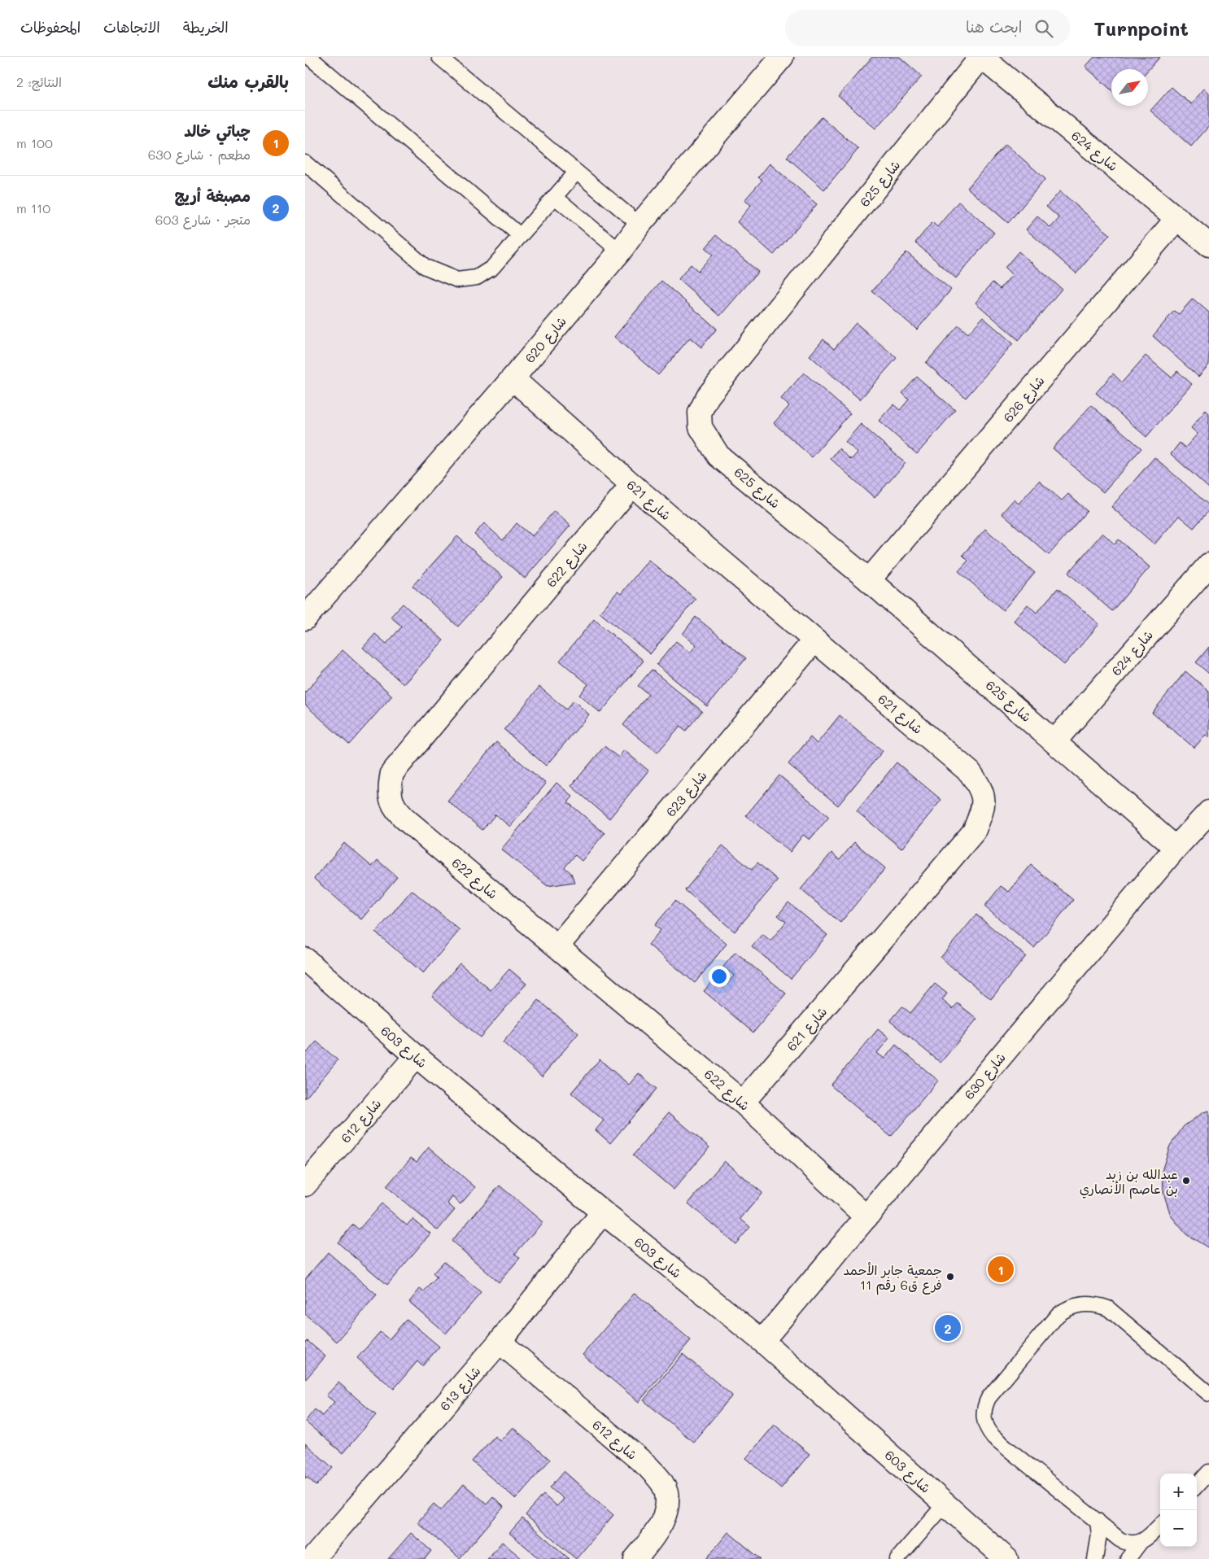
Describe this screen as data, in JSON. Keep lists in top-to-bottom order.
{
  "streets": {
    "street": [
      "شارع 624",
      "شارع 625",
      "شارع 620",
      "شارع 626",
      "شارع 621",
      "شارع 622",
      "شارع 623",
      "شارع 603",
      "شارع 630",
      "شارع 612",
      "شارع 613"
    ]
  },
  "crossings": [
    ["شارع 624", "شارع 625"],
    ["شارع 624", "شارع 626"],
    ["شارع 625", "شارع 626"],
    ["شارع 625", "شارع 630"],
    ["شارع 620", "شارع 621"],
    ["شارع 621", "شارع 622"],
    ["شارع 621", "شارع 623"],
    ["شارع 622", "شارع 623"],
    ["شارع 622", "شارع 630"],
    ["شارع 603", "شارع 630"],
    ["شارع 603", "شارع 612"],
    ["شارع 603", "شارع 613"],
    ["شارع 612", "شارع 613"]
  ],
  "places": ["عبدالله بن زيد بن عاصم الأنصاري", "جمعية جابر الأحمد فرع ق6 رقم 11"],
  "north": "top right",
  "page": {
    "header": "Turnpoint",
    "search": "ابحث هنا",
    "nav": ["الخريطة", "الاتجاهات", "المحفوظات"],
    "heading": ["بالقرب منك", "النتائج: 2"],
    "list": [
      {
        "mark": "1",
        "name": "چباتي خالد",
        "note": "مطعم · شارع 630",
        "value": "100 m"
      },
      {
        "mark": "2",
        "name": "مصبغة أريج",
        "note": "متجر · شارع 603",
        "value": "110 m"
      }
    ],
    "pins": ["1", "2"],
    "map_buttons": ["+", "−"]
  }
}
